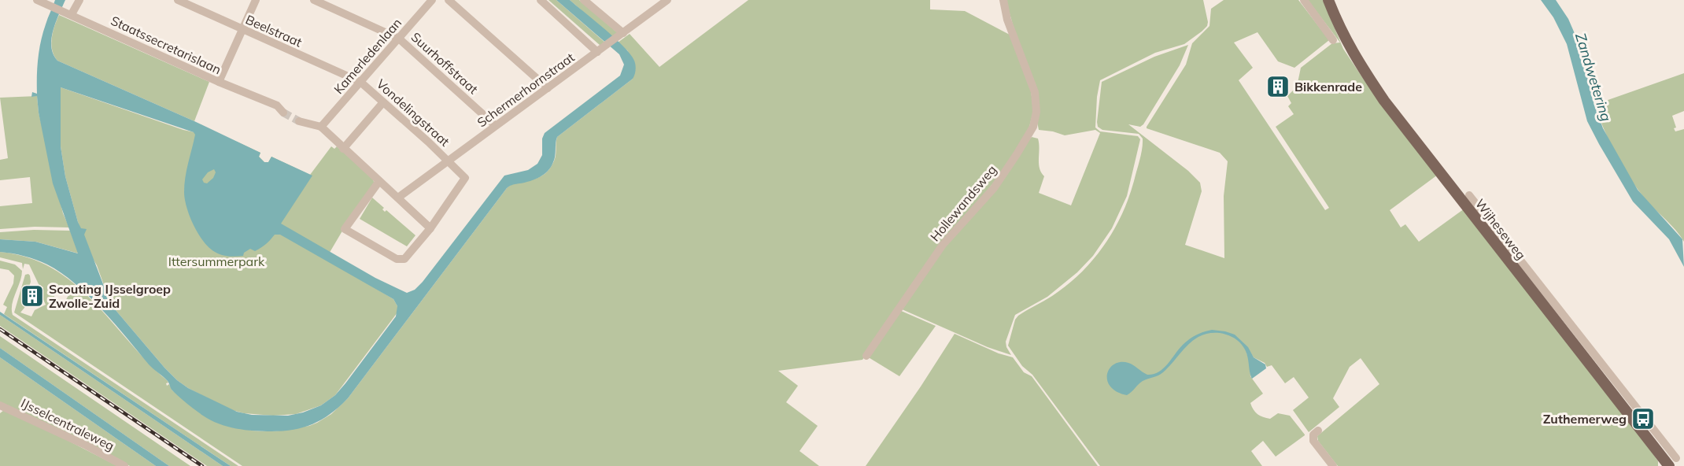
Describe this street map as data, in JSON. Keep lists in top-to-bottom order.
{
  "streets": {
    "main road": ["Wijheseweg"],
    "street": [
      "Beelstraat",
      "Staatssecretarislaan",
      "Kamerledenlaan",
      "Suurhoffstraat",
      "Schermerhornstraat",
      "Vondelingstraat",
      "Hollewandsweg",
      "IJsselcentraleweg"
    ]
  },
  "crossings": [
    ["Beelstraat", "Kamerledenlaan"],
    ["Beelstraat", "Vondelingstraat"],
    ["Kamerledenlaan", "Suurhoffstraat"],
    ["Kamerledenlaan", "Vondelingstraat"],
    ["Suurhoffstraat", "Schermerhornstraat"],
    ["Schermerhornstraat", "Vondelingstraat"]
  ],
  "water": ["Zandwetering"],
  "parks": ["Ittersummerpark"],
  "places": {
    "building": ["Bikkenrade", "Scouting IJsselgroep Zwolle-Zuid"],
    "bus stop": ["Zuthemerweg"]
  }
}
